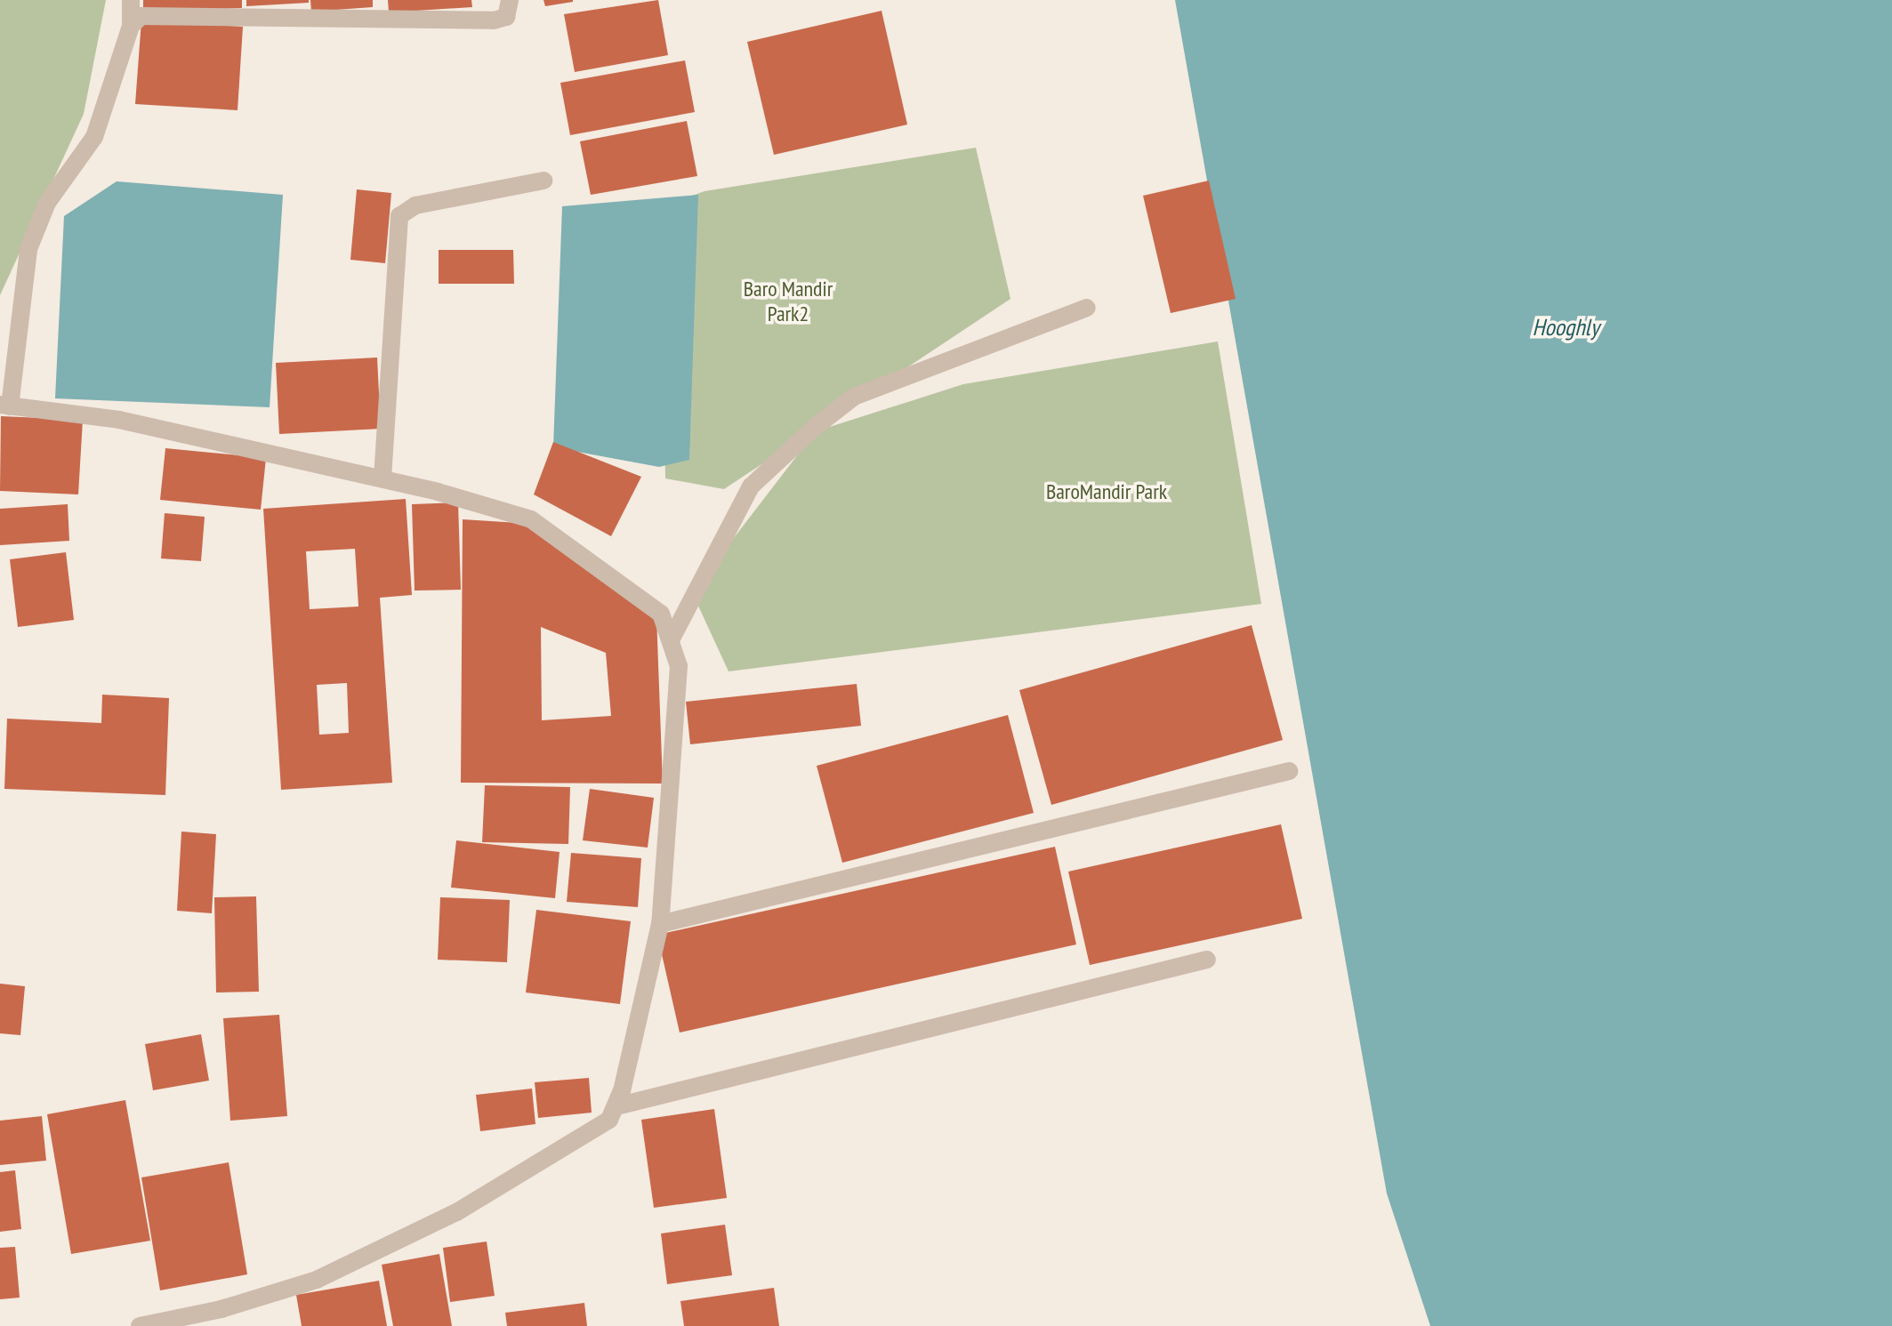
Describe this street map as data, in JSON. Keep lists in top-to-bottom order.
{
  "water": ["Hooghly"],
  "parks": ["Baro Mandir Park2", "BaroMandir Park"]
}
